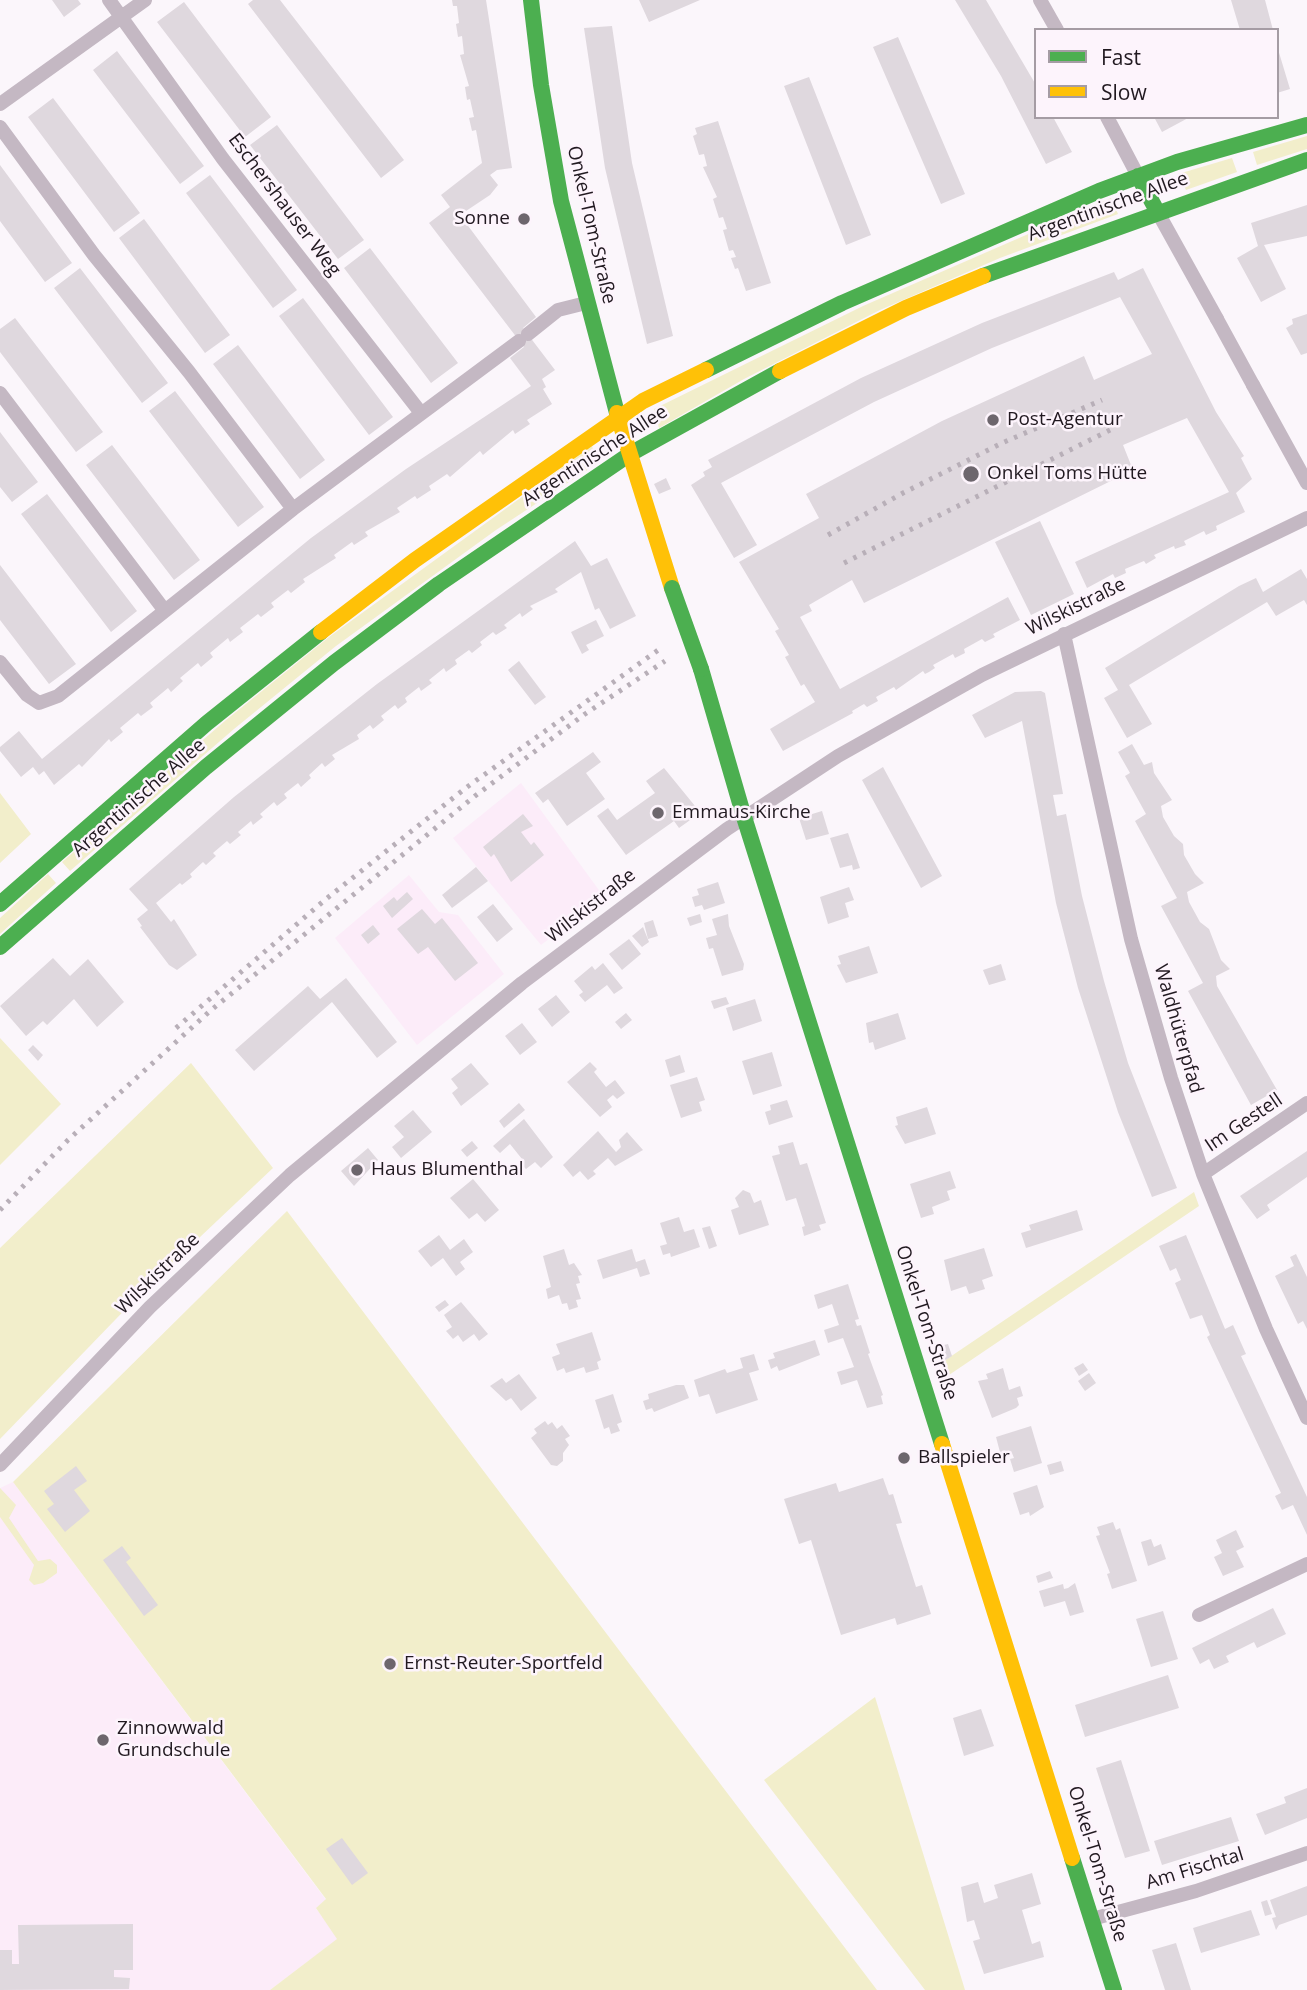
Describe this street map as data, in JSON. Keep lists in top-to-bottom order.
{
  "streets": {
    "main road": ["Argentinische Allee", "Onkel-Tom-Straße"],
    "street": [
      "Eschershauser Weg",
      "Wilskistraße",
      "Waldhüterpfad",
      "Im Gestell",
      "Am Fischtal"
    ]
  },
  "crossings": [
    ["Argentinische Allee", "Onkel-Tom-Straße"],
    ["Onkel-Tom-Straße", "Wilskistraße"],
    ["Onkel-Tom-Straße", "Am Fischtal"],
    ["Wilskistraße", "Waldhüterpfad"],
    ["Waldhüterpfad", "Im Gestell"]
  ],
  "places": [
    "Sonne",
    "Post-Agentur",
    "Onkel Toms Hütte",
    "Emmaus-Kirche",
    "Haus Blumenthal",
    "Ballspieler",
    "Ernst-Reuter-Sportfeld",
    "Zinnowwald Grundschule"
  ],
  "legend": ["Fast", "Slow"]
}
